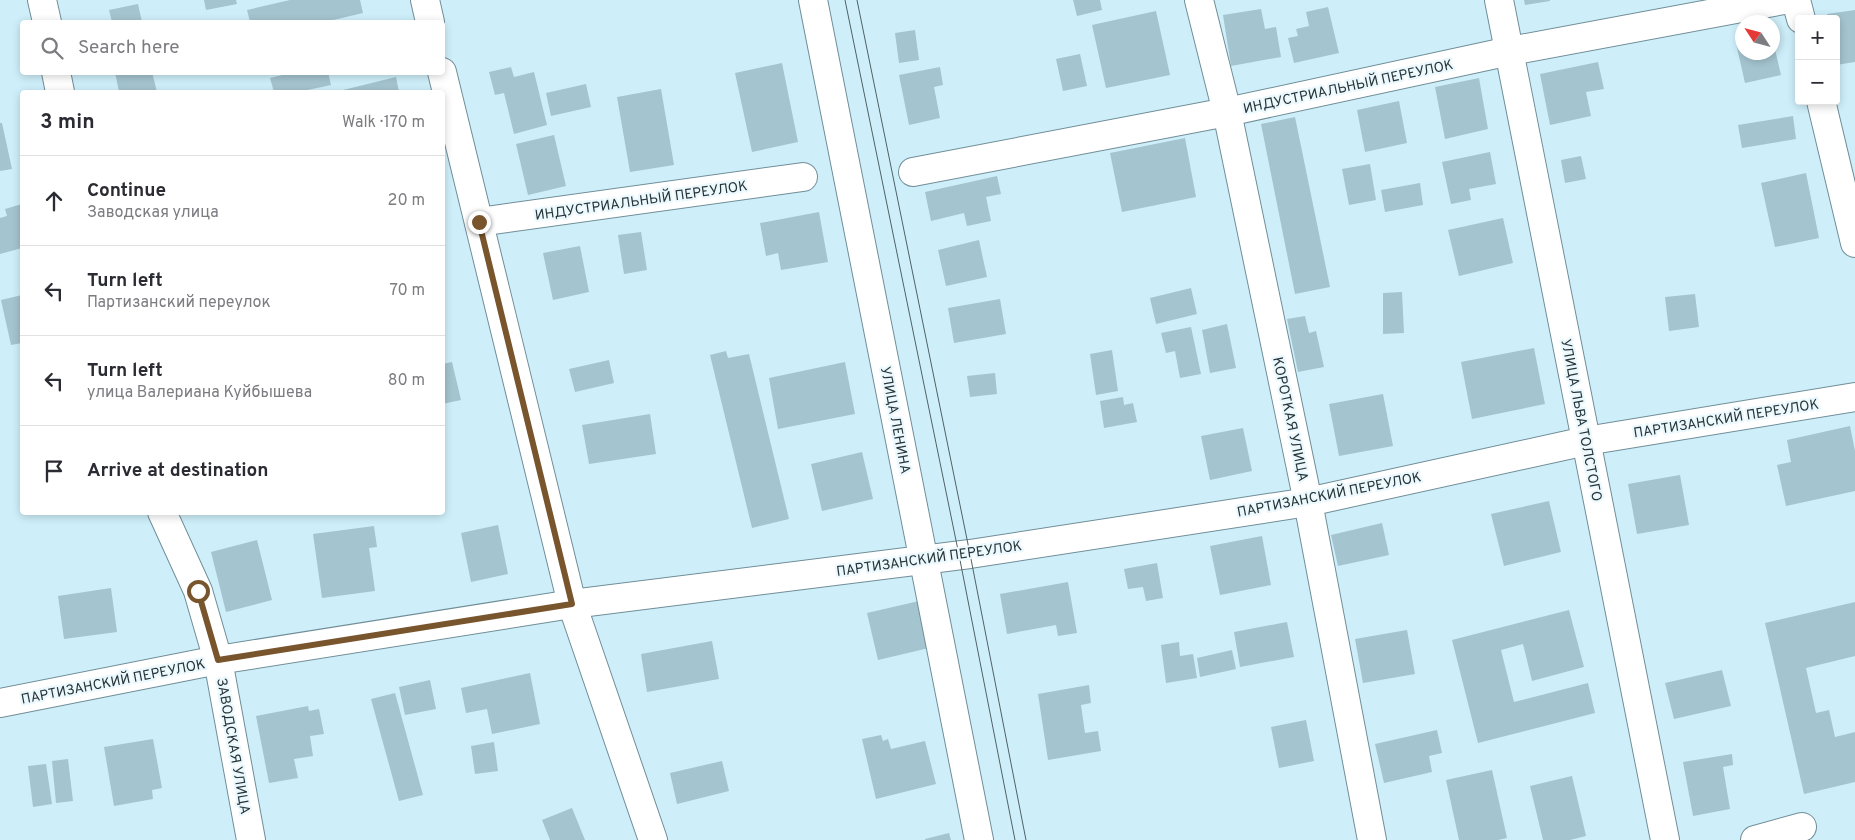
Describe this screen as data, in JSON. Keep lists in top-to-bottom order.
{
  "streets": {
    "street": [
      "ИНДУСТРИАЛЬНЫЙ ПЕРЕУЛОК",
      "ПАРТИЗАНСКИЙ ПЕРЕУЛОК",
      "КОРОТКАЯ УЛИЦА",
      "УЛИЦА ЛЕНИНА",
      "УЛИЦА ЛЬВА ТОЛСТОГО",
      "ЗАВОДСКАЯ УЛИЦА"
    ]
  },
  "crossings": [
    ["ИНДУСТРИАЛЬНЫЙ ПЕРЕУЛОК", "КОРОТКАЯ УЛИЦА"],
    ["ИНДУСТРИАЛЬНЫЙ ПЕРЕУЛОК", "УЛИЦА ЛЬВА ТОЛСТОГО"],
    ["ПАРТИЗАНСКИЙ ПЕРЕУЛОК", "КОРОТКАЯ УЛИЦА"],
    ["ПАРТИЗАНСКИЙ ПЕРЕУЛОК", "УЛИЦА ЛЕНИНА"],
    ["ПАРТИЗАНСКИЙ ПЕРЕУЛОК", "УЛИЦА ЛЬВА ТОЛСТОГО"],
    ["ПАРТИЗАНСКИЙ ПЕРЕУЛОК", "ЗАВОДСКАЯ УЛИЦА"]
  ],
  "north": "top left",
  "page": {
    "map_buttons": ["+", "−"],
    "search": "Search here",
    "heading": ["3 min", "Walk · 170 m"],
    "list": [
      ["Continue", "Заводская улица", "20 m"],
      ["Turn left", "Партизанский переулок", "70 m"],
      ["Turn left", "улица Валериана Куйбышева", "80 m"],
      "Arrive at destination"
    ]
  }
}
